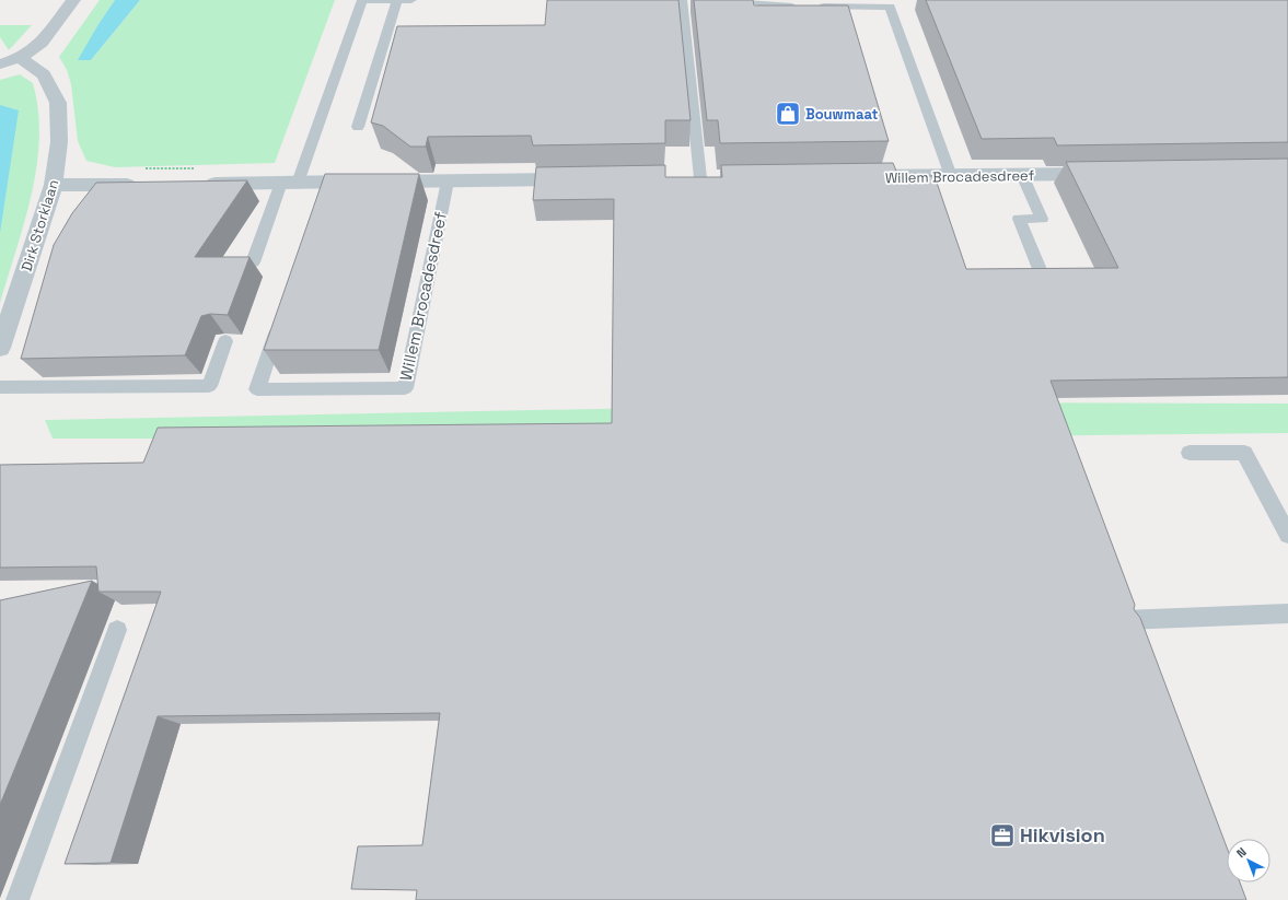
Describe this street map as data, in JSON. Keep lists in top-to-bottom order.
{
  "streets": {
    "street": ["Willem Brocadesdreef", "Dirk Storklaan"]
  },
  "places": {
    "shop": ["Bouwmaat"],
    "office": ["Hikvision"]
  },
  "north": "top left"
}
